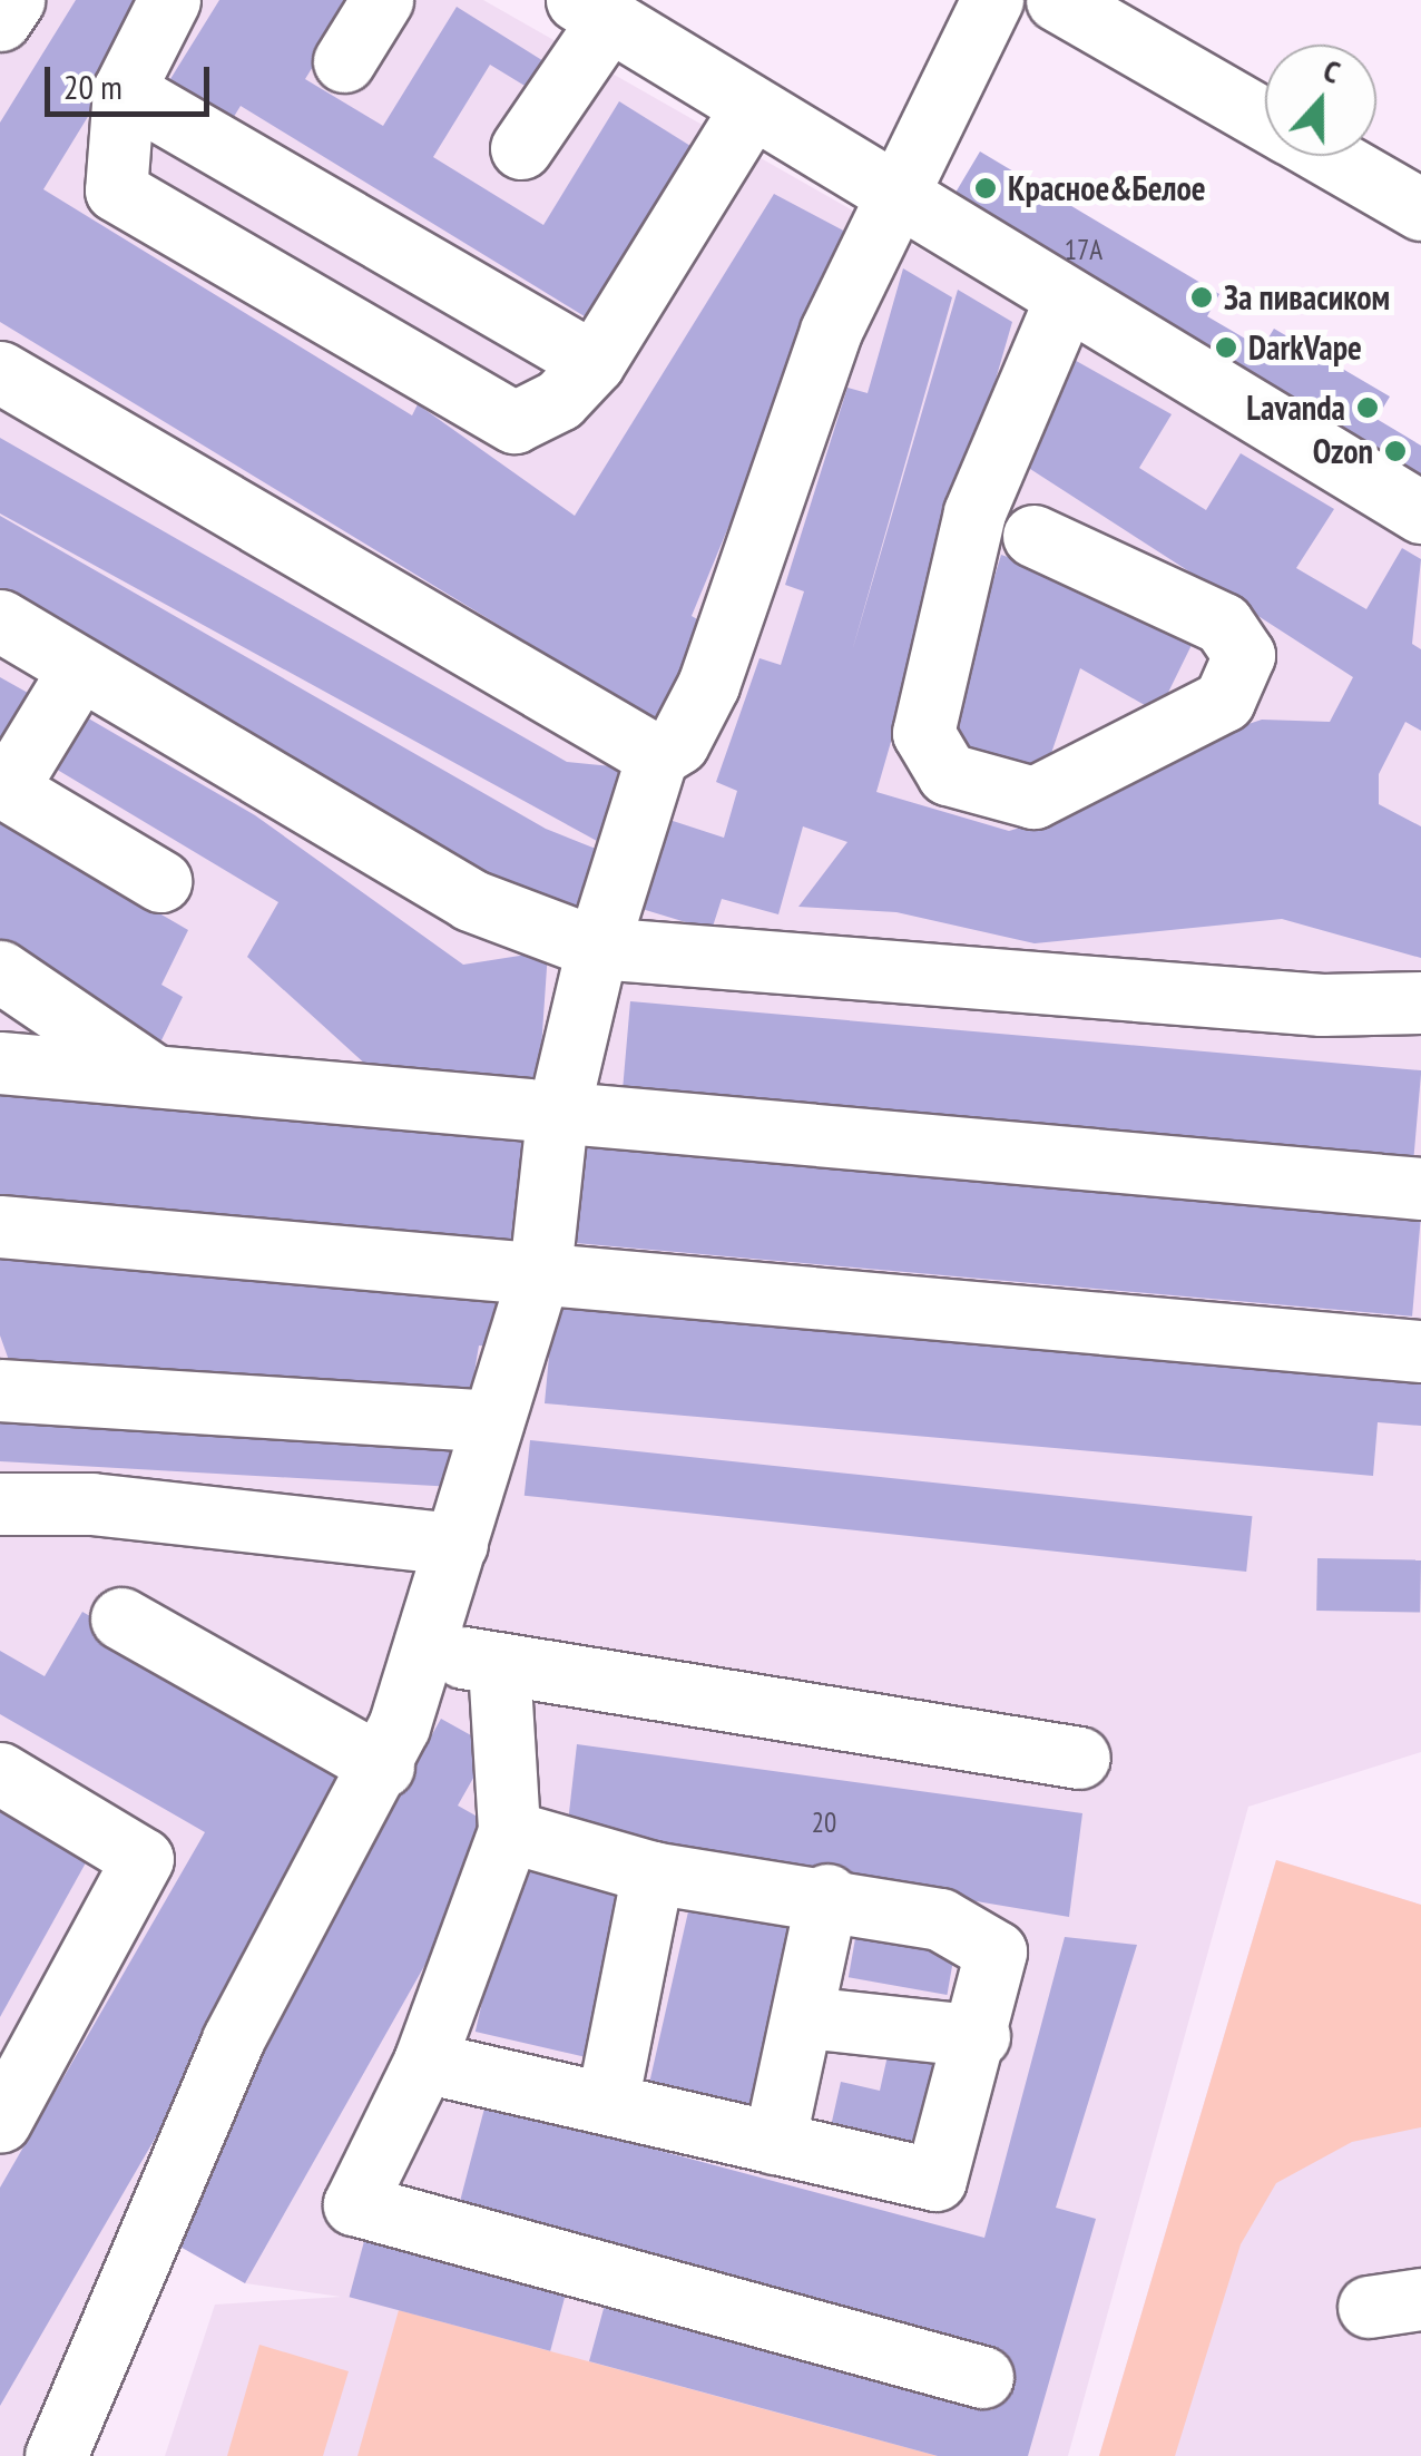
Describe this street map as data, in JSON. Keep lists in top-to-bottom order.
{
  "places": [
    "Красное&Белое",
    "За пивасиком",
    "DarkVape",
    "Lavanda",
    "Ozon"
  ],
  "house_numbers": ["17А", "20"],
  "scale_bar": "20 m",
  "north": "top"
}
